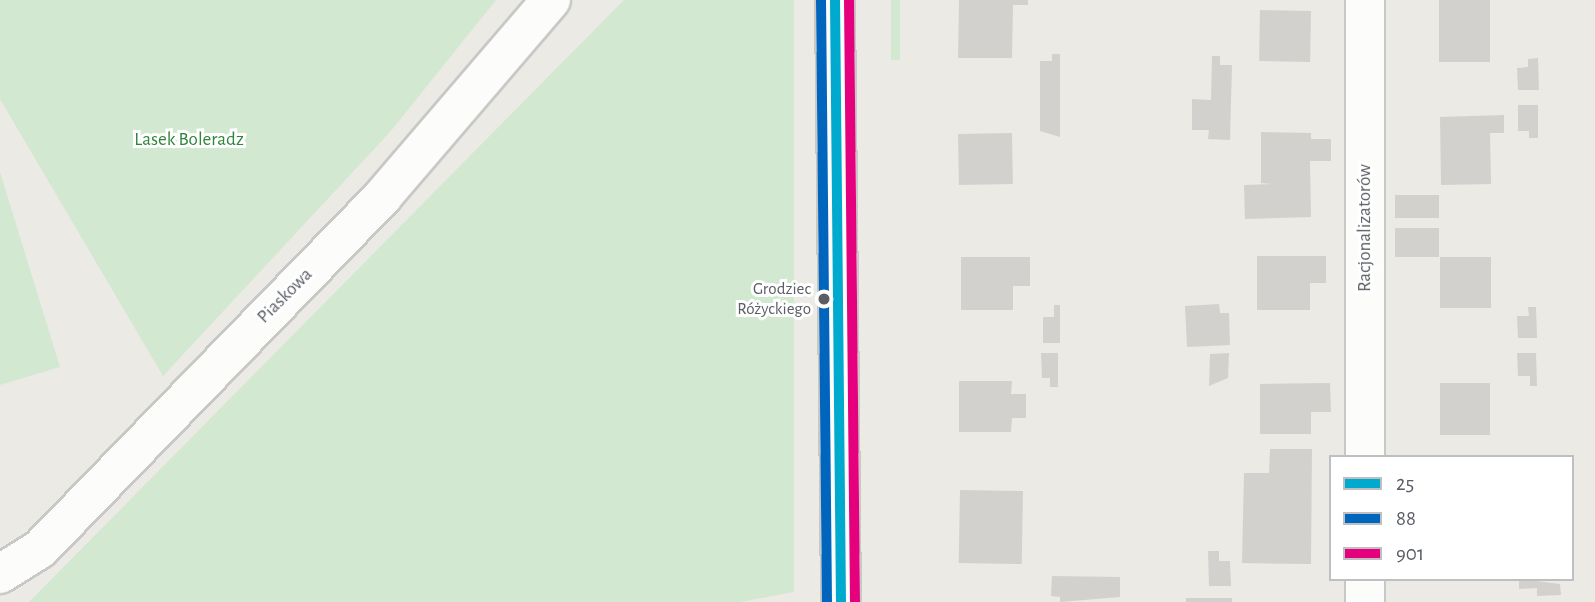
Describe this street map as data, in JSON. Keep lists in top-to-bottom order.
{
  "streets": {
    "street": ["Racjonalizatorów", "Piaskowa"]
  },
  "parks": ["Lasek Boleradz"],
  "places": ["Grodziec Różyckiego"],
  "lines": ["transit line 25", "transit line 88", "transit line 901"],
  "legend": ["25", "88", "901"]
}
